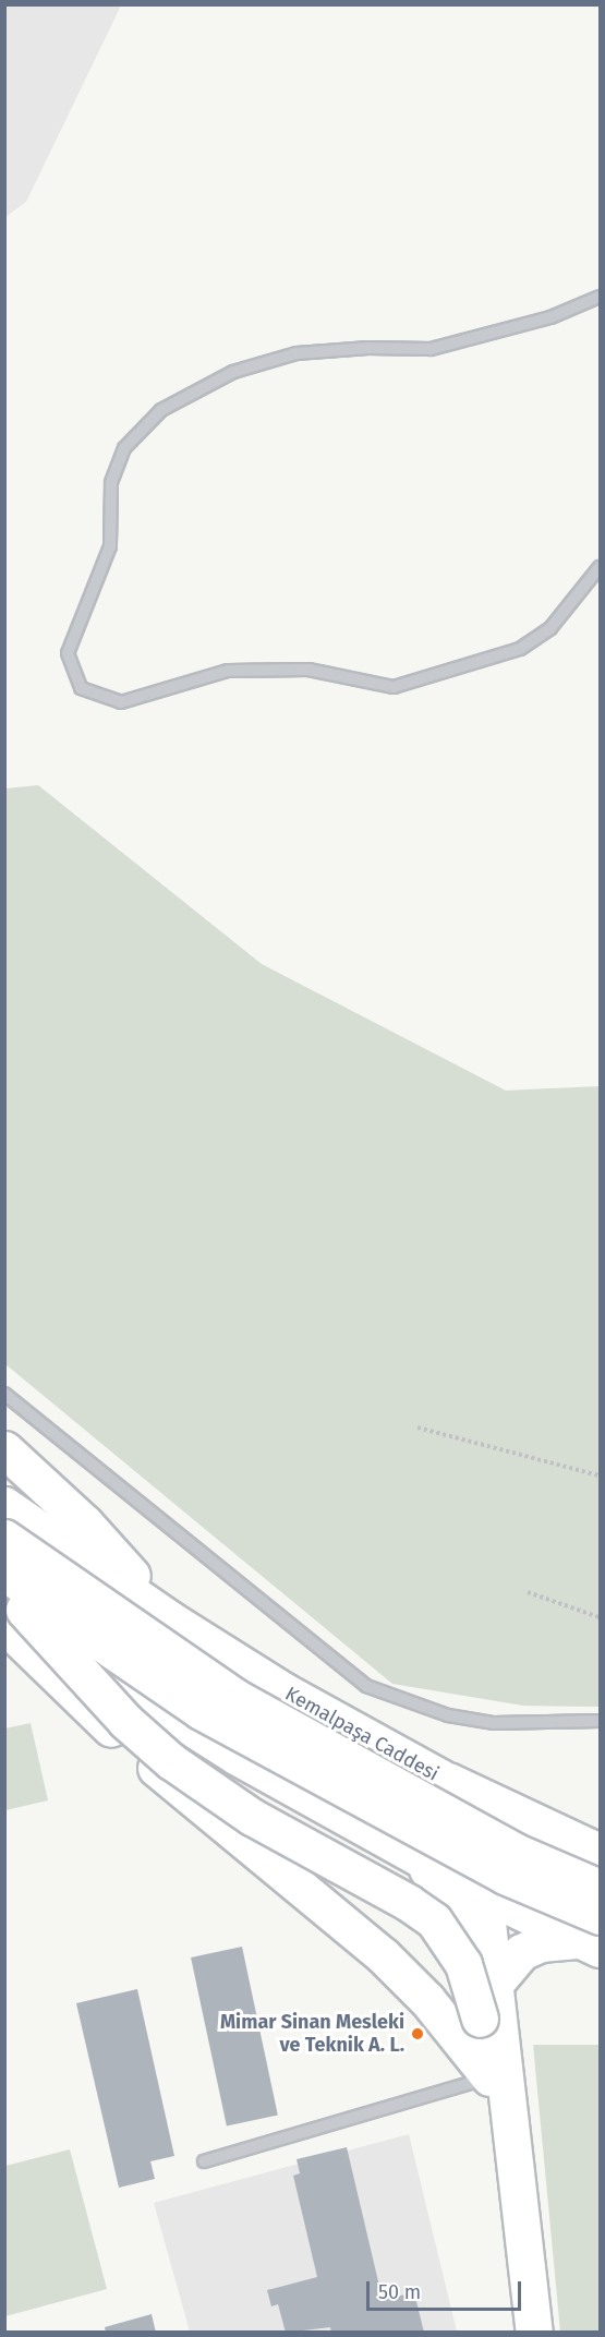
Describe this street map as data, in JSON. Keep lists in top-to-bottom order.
{
  "streets": {
    "main road": ["Kemalpaşa Caddesi"]
  },
  "places": ["Mimar Sinan Mesleki ve Teknik A. L."],
  "scale_bar": "50 m"
}
